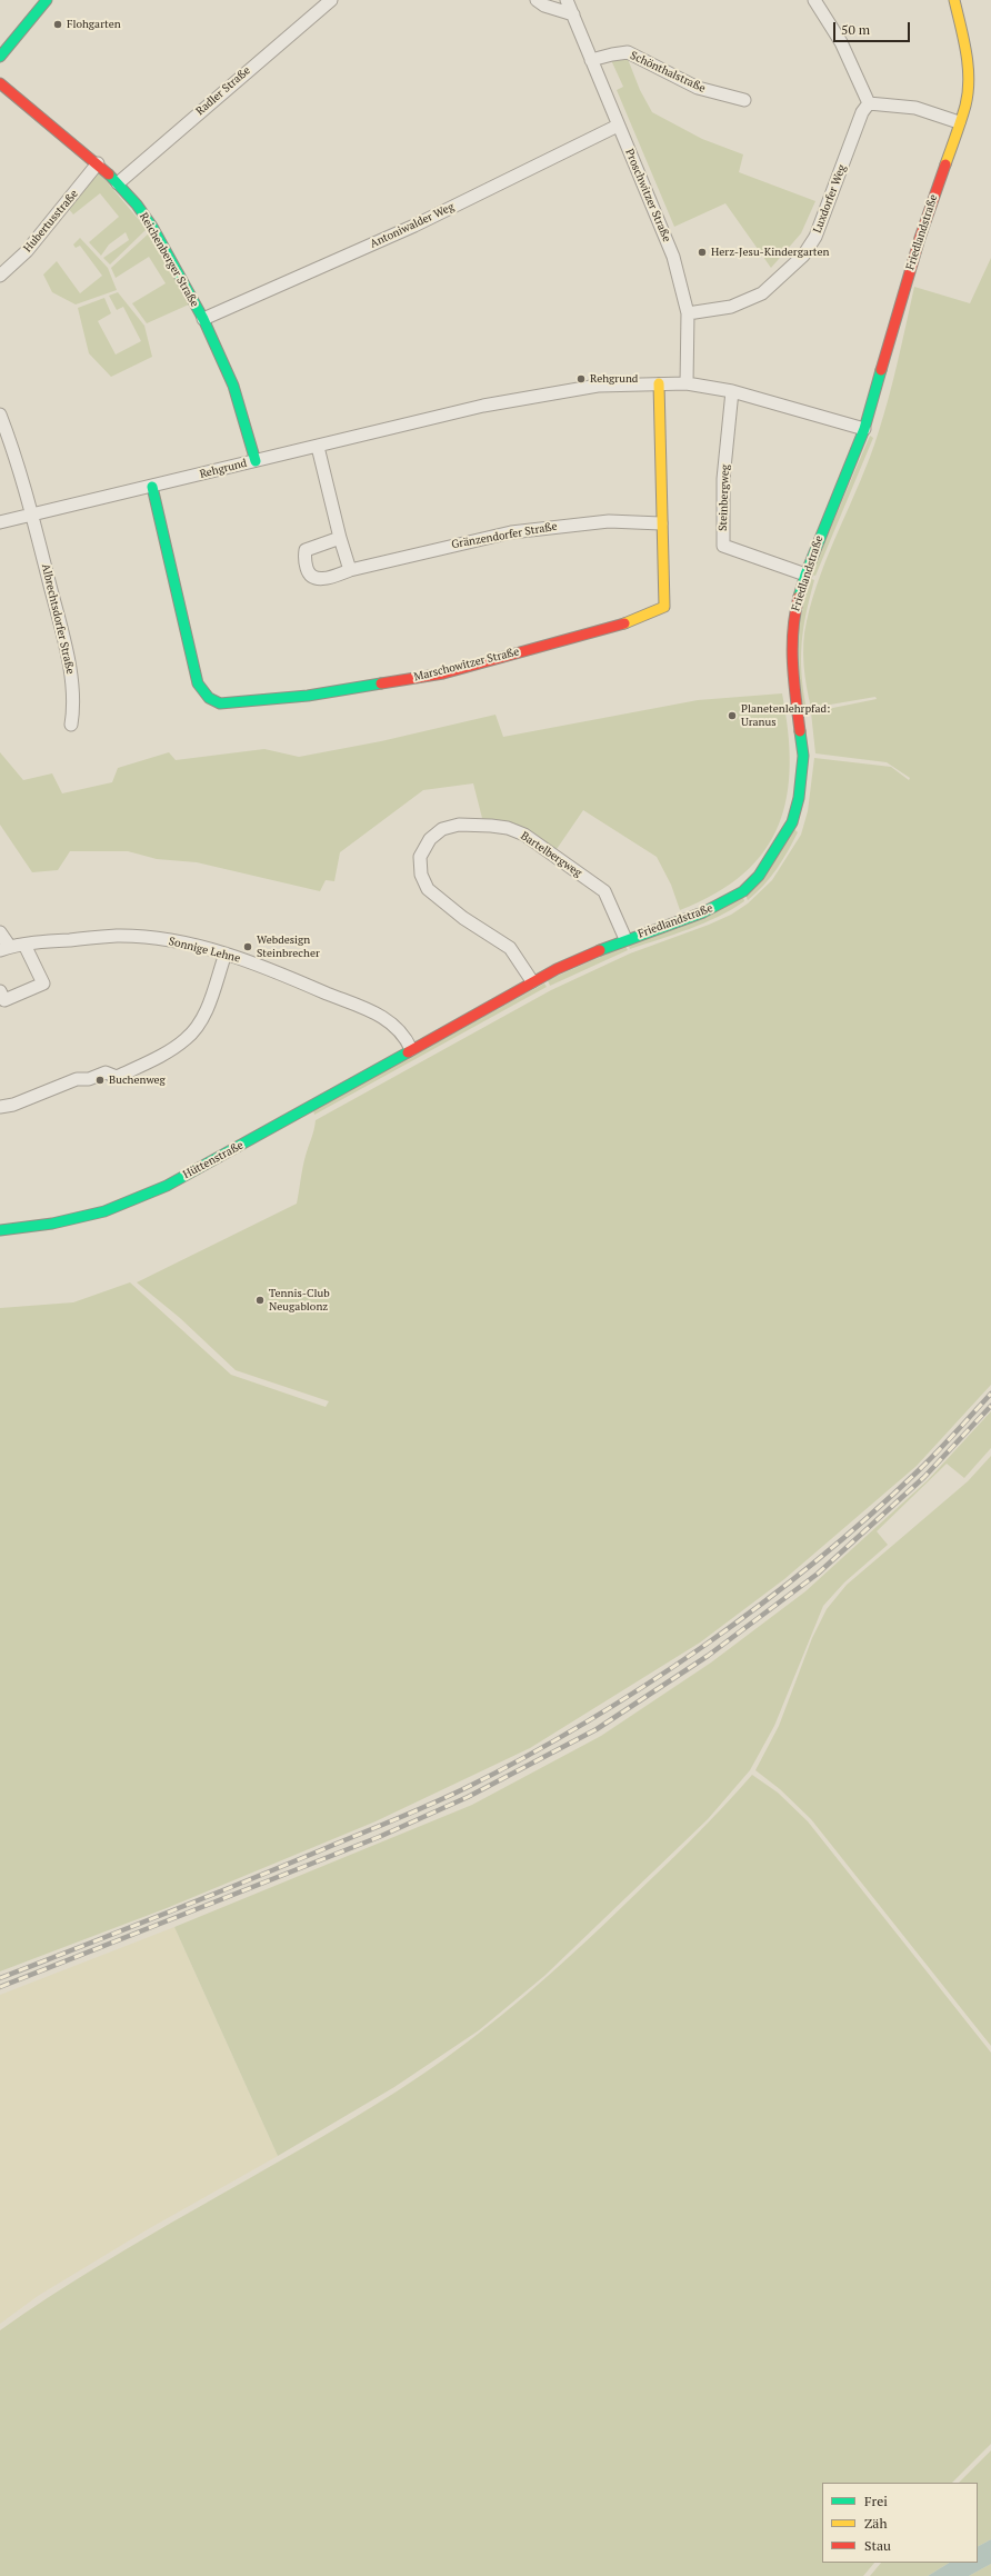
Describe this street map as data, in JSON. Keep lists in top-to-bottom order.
{
  "streets": {
    "street": [
      "Schönthalstraße",
      "Radler Straße",
      "Proschwitzer Straße",
      "Luxdorfer Weg",
      "Hubertusstraße",
      "Antoniwalder Weg",
      "Friedlandstraße",
      "Reichenberger Straße",
      "Rehgrund",
      "Steinbergweg",
      "Gränzendorfer Straße",
      "Albrechtsdorfer Straße",
      "Marschowitzer Straße",
      "Bartelbergweg",
      "Sonnige Lehne",
      "Hüttenstraße"
    ]
  },
  "crossings": [
    ["Schönthalstraße", "Proschwitzer Straße"],
    ["Radler Straße", "Reichenberger Straße"],
    ["Proschwitzer Straße", "Luxdorfer Weg"],
    ["Proschwitzer Straße", "Antoniwalder Weg"],
    ["Proschwitzer Straße", "Rehgrund"],
    ["Hubertusstraße", "Reichenberger Straße"],
    ["Antoniwalder Weg", "Reichenberger Straße"],
    ["Friedlandstraße", "Rehgrund"],
    ["Friedlandstraße", "Steinbergweg"],
    ["Friedlandstraße", "Bartelbergweg"],
    ["Friedlandstraße", "Sonnige Lehne"],
    ["Friedlandstraße", "Hüttenstraße"],
    ["Reichenberger Straße", "Rehgrund"],
    ["Rehgrund", "Steinbergweg"],
    ["Rehgrund", "Albrechtsdorfer Straße"],
    ["Rehgrund", "Marschowitzer Straße"],
    ["Gränzendorfer Straße", "Marschowitzer Straße"],
    ["Sonnige Lehne", "Hüttenstraße"]
  ],
  "places": [
    "Flohgarten",
    "Herz-Jesu-Kindergarten",
    "Rehgrund",
    "Planetenlehrpfad: Uranus",
    "Webdesign Steinbrecher",
    "Buchenweg",
    "Tennis-Club Neugablonz"
  ],
  "legend": ["Frei", "Zäh", "Stau"],
  "scale_bar": "50 m"
}
